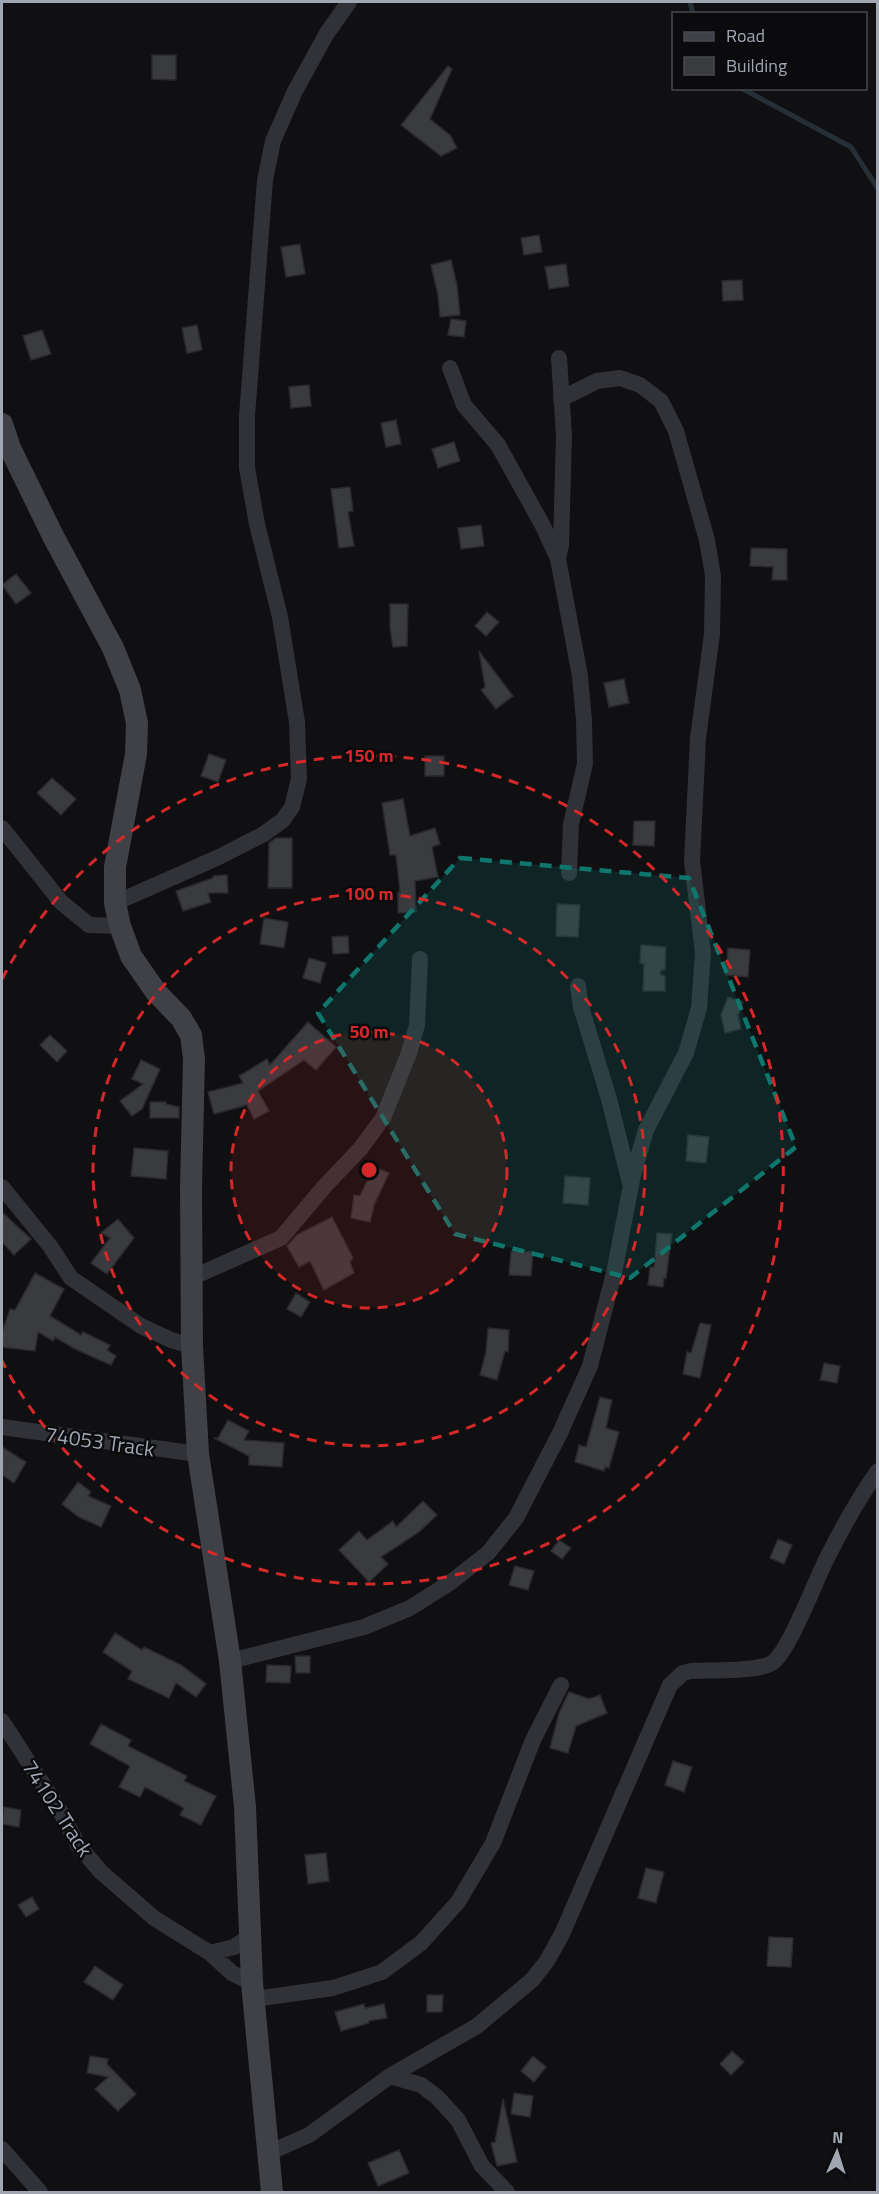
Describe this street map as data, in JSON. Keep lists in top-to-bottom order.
{
  "streets": {
    "street": ["74053 Track", "74102 Track"]
  },
  "legend": ["Road", "Building"],
  "north": "top",
  "rings": ["150 m", "100 m", "50 m"]
}
